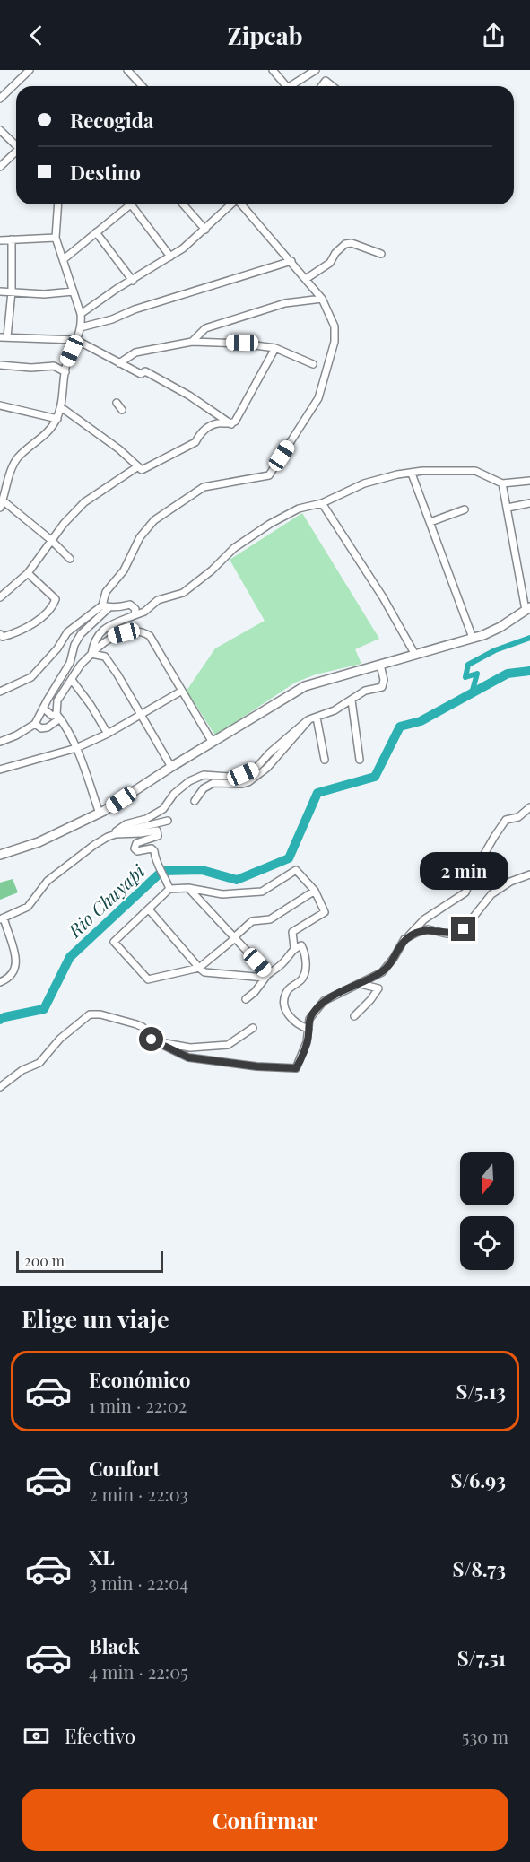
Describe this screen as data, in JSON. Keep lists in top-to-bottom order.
{
  "water": ["Rio Chuyapi"],
  "scale_bar": "200 m",
  "north": "bottom",
  "page": {
    "header": "Zipcab",
    "banner": ["Recogida", "Destino"],
    "bubble": "2 min",
    "scale": "200 m",
    "heading": "Elige un viaje",
    "list": [
      {
        "name": "Económico",
        "note": "1 min · 22:02",
        "value": "S/5.13"
      },
      {
        "name": "Confort",
        "note": "2 min · 22:03",
        "value": "S/6.93"
      },
      {
        "name": "XL",
        "note": "3 min · 22:04",
        "value": "S/8.73"
      },
      {
        "name": "Black",
        "note": "4 min · 22:05",
        "value": "S/7.51"
      }
    ],
    "pay": ["Efectivo", "530 m"],
    "buttons": "Confirmar"
  }
}
